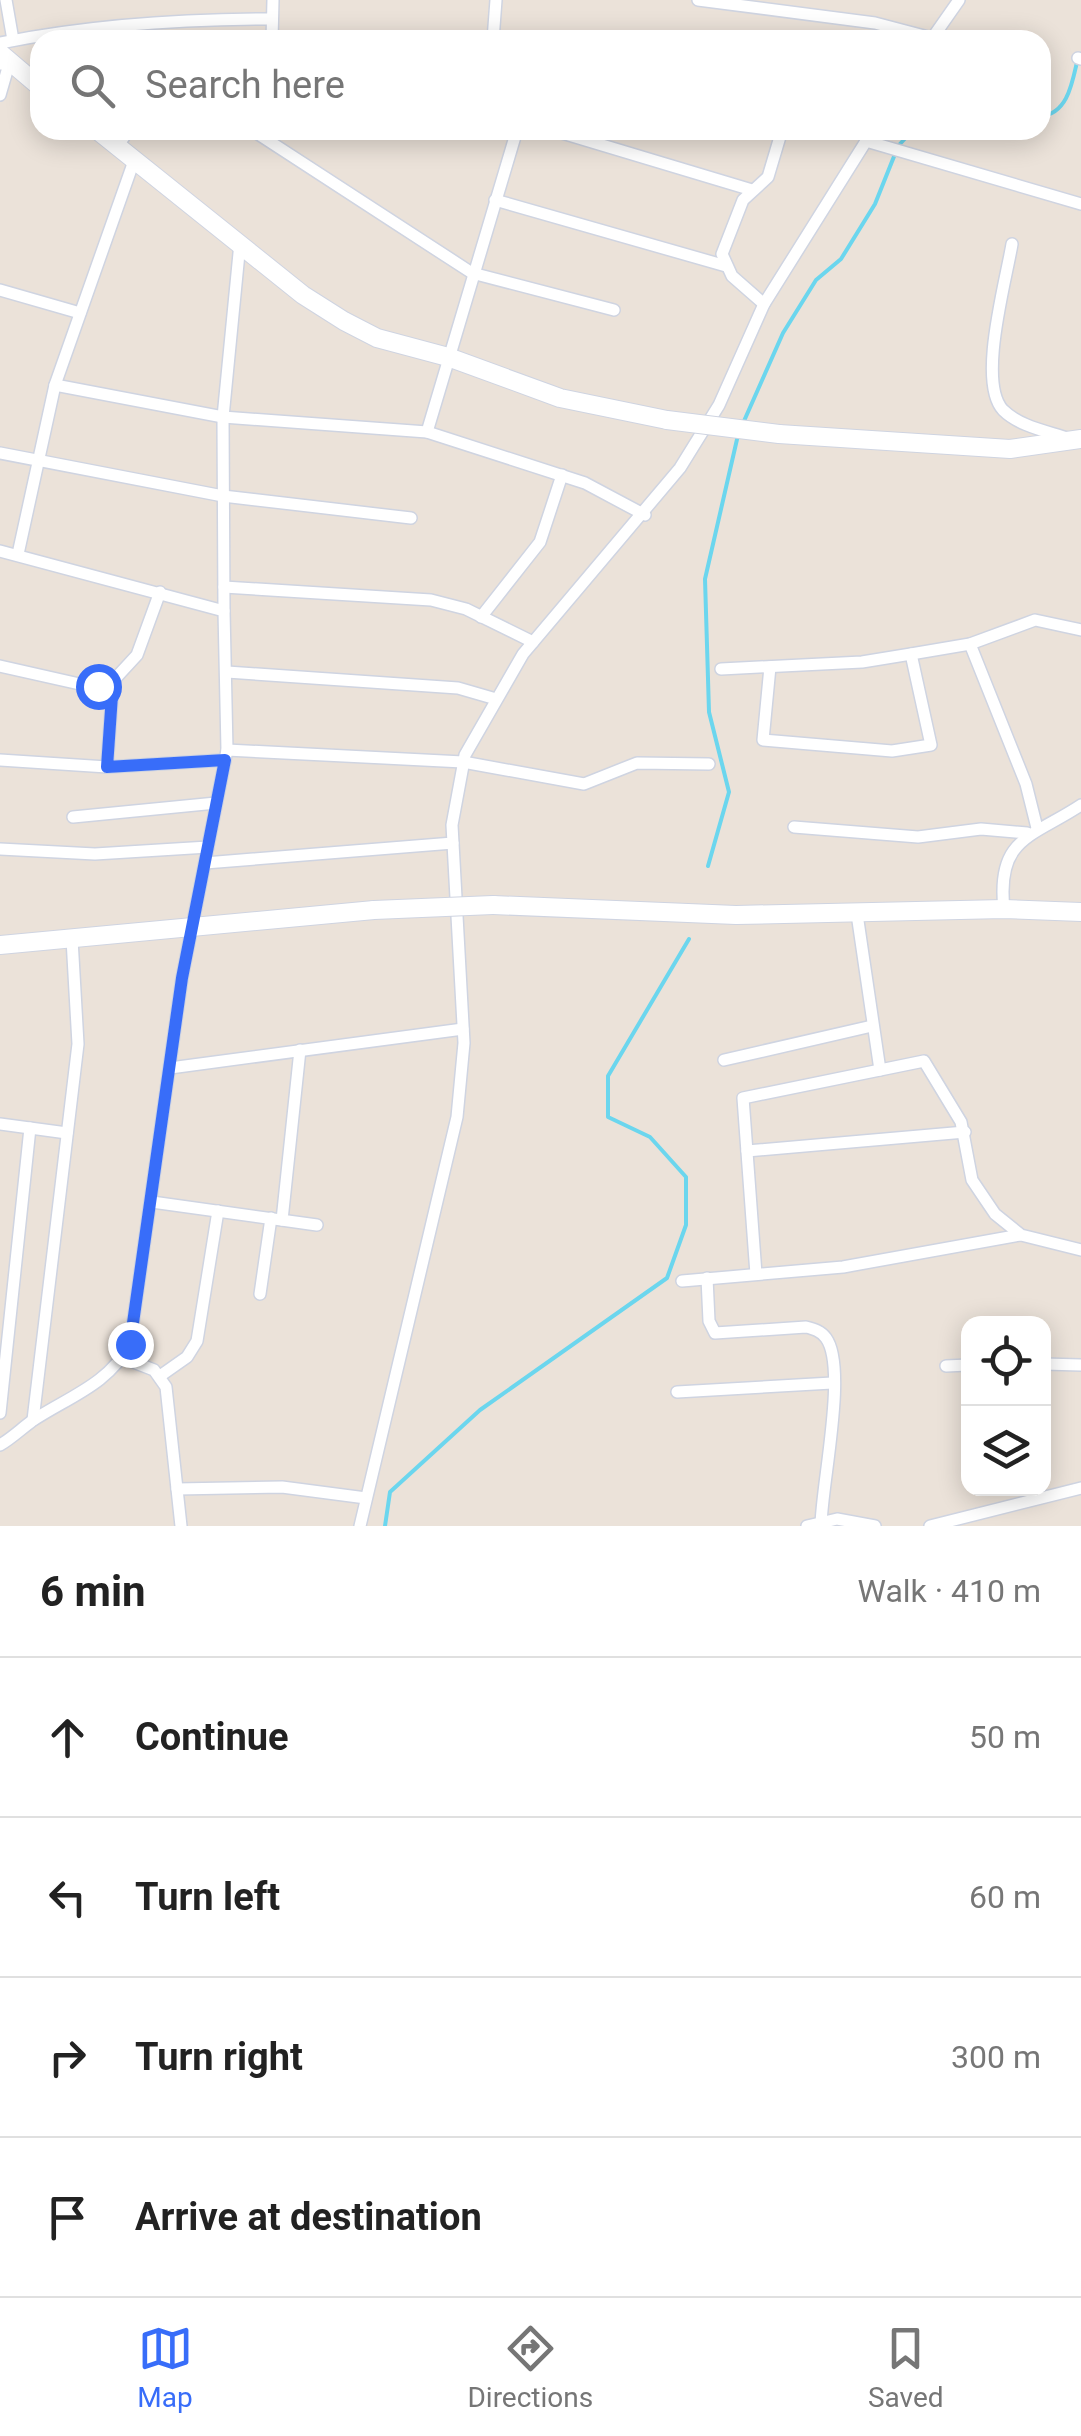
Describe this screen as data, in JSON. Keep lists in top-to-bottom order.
{
  "page": {
    "search": "Search here",
    "heading": ["6 min", "Walk · 410 m"],
    "list": [
      ["Continue", "50 m"],
      ["Turn left", "60 m"],
      ["Turn right", "300 m"],
      "Arrive at destination"
    ],
    "nav": ["Map", "Directions", "Saved"]
  }
}
